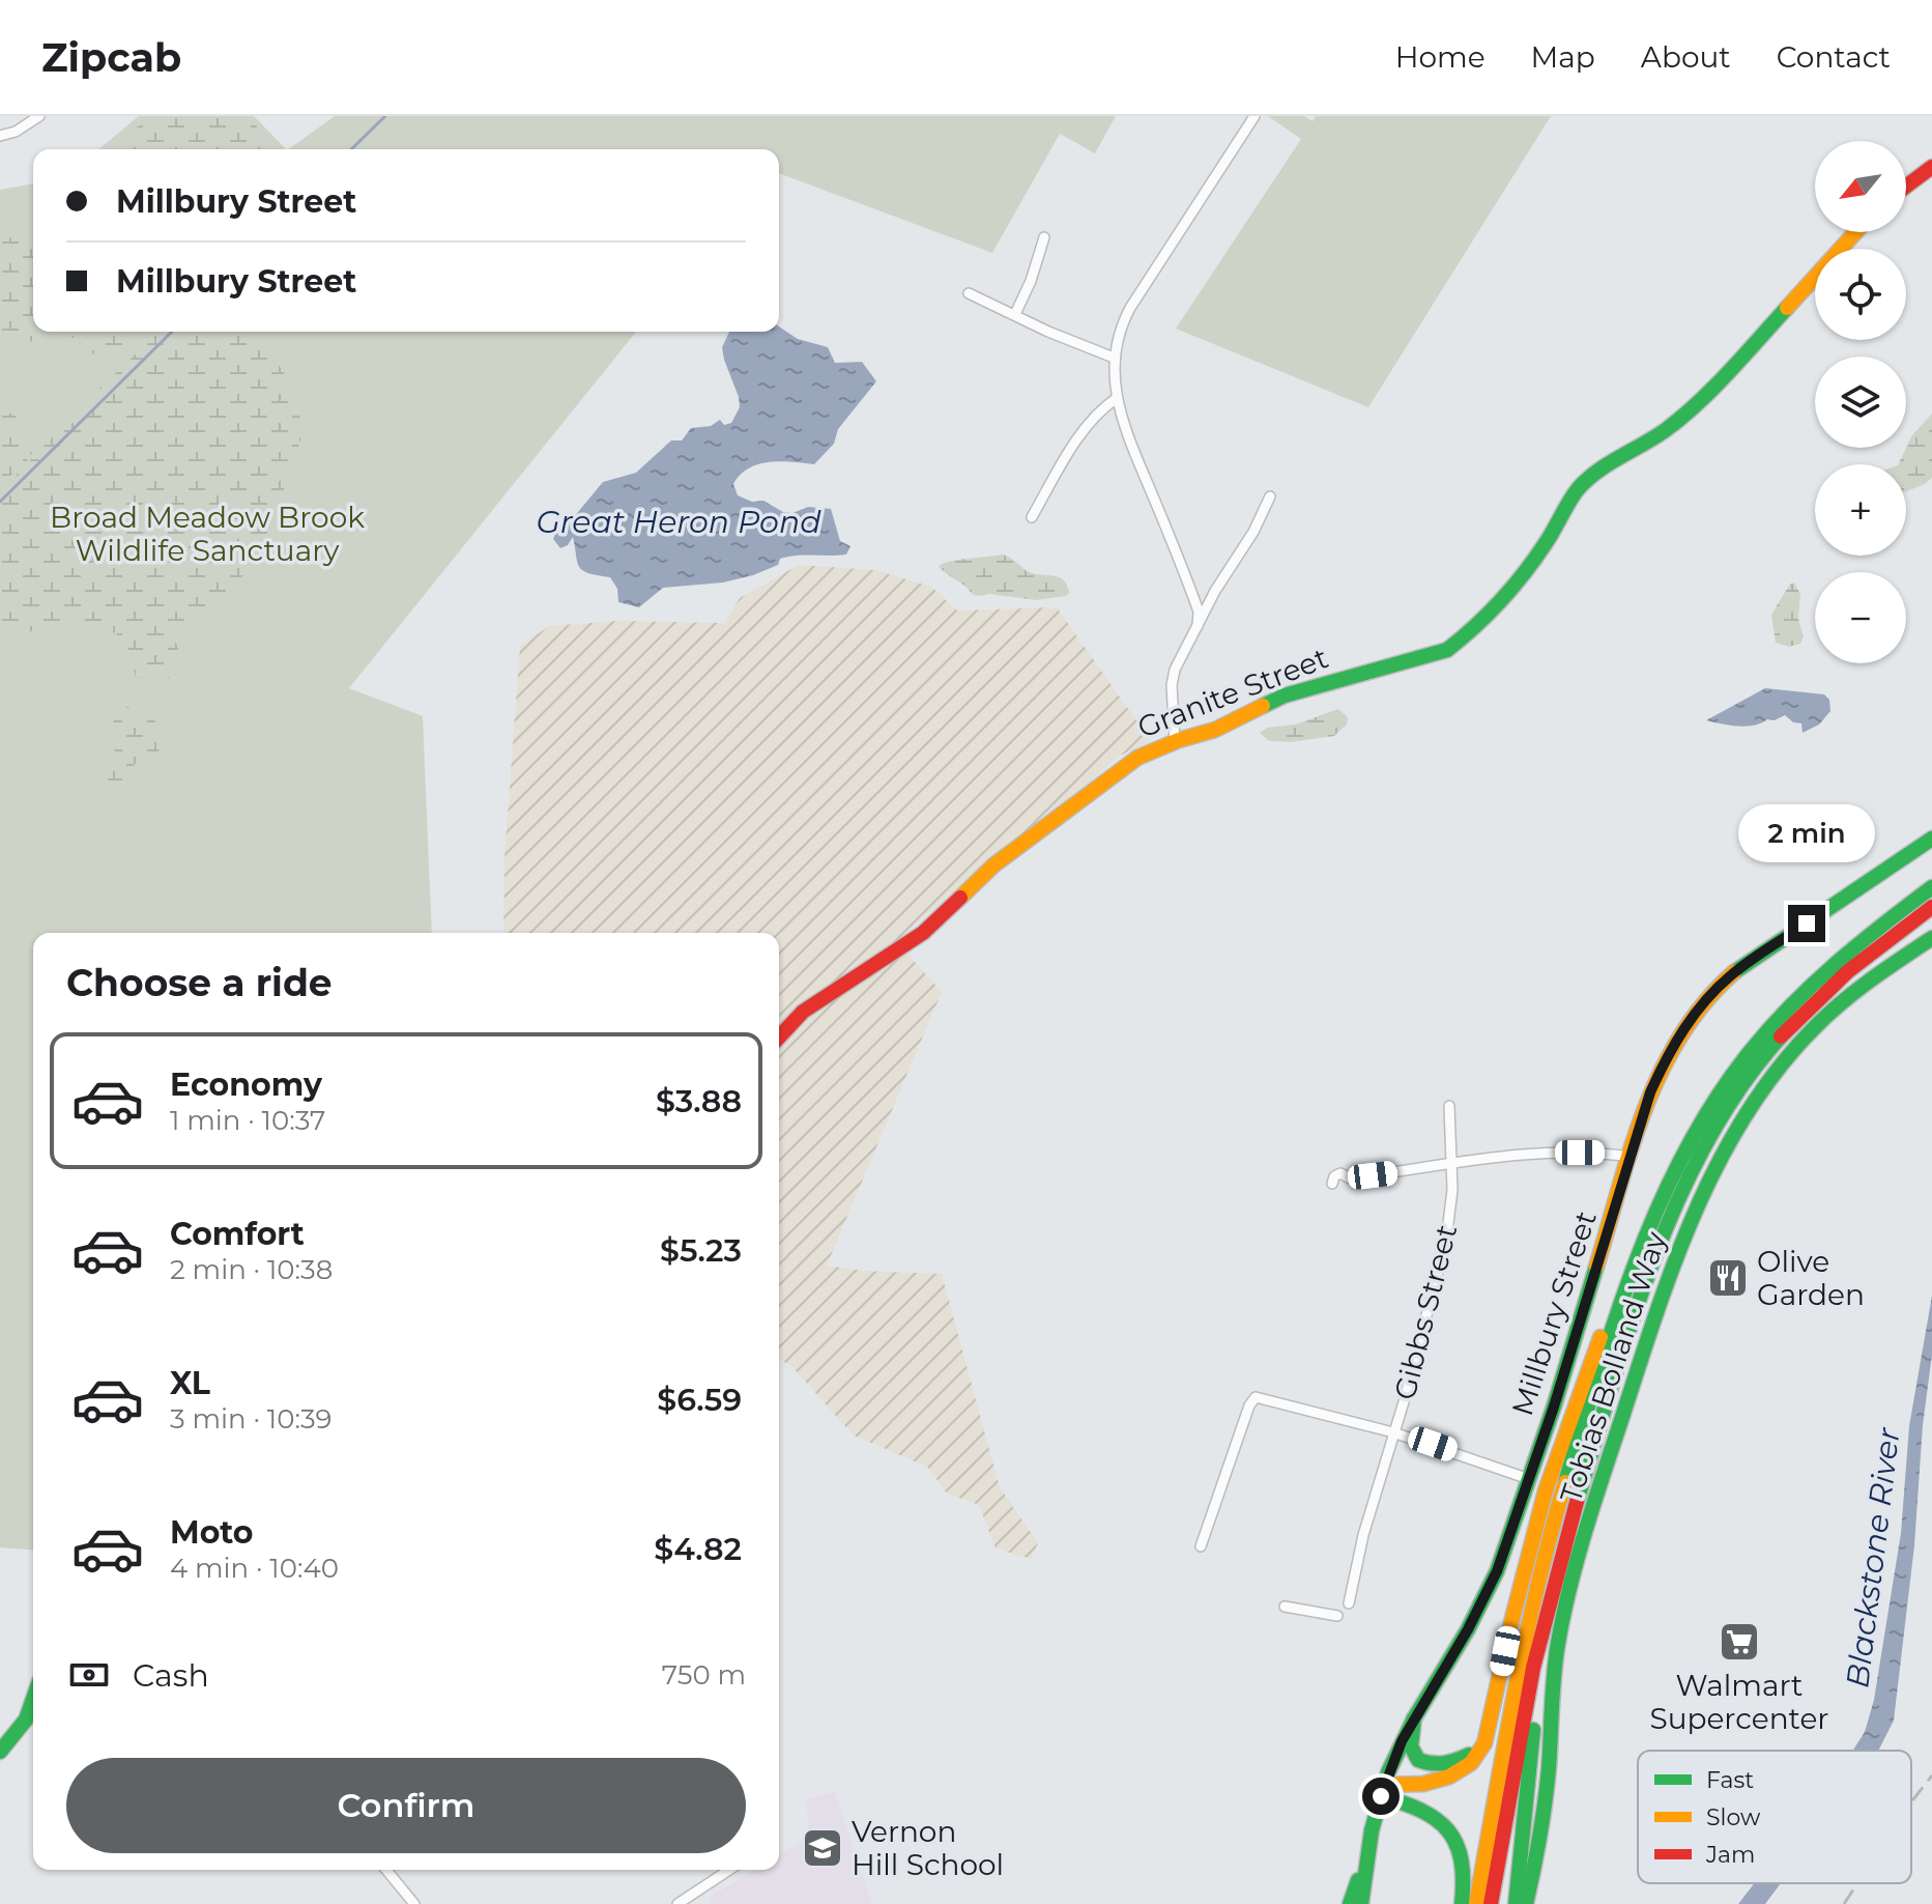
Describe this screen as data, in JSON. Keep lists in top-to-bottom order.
{
  "streets": {
    "main road": ["Granite Street", "Millbury Street", "Tobias Bolland Way"],
    "street": ["Gibbs Street"]
  },
  "water": ["Great Heron Pond", "Blackstone River"],
  "parks": ["Broad Meadow Brook Wildlife Sanctuary"],
  "places": {
    "restaurant": ["Olive Garden"],
    "supermarket": ["Walmart Supercenter"],
    "school or university": ["Vernon Hill School"]
  },
  "legend": ["Fast", "Slow", "Jam"],
  "north": "bottom left",
  "page": {
    "header": "Zipcab",
    "nav": [
      "Home",
      "Map",
      "About",
      "Contact"
    ],
    "map_buttons": ["+", "−"],
    "banner": ["Millbury Street", "Millbury Street"],
    "bubble": "2 min",
    "heading": "Choose a ride",
    "list": [
      {
        "name": "Economy",
        "note": "1 min · 10:37",
        "value": "$3.88"
      },
      {
        "name": "Comfort",
        "note": "2 min · 10:38",
        "value": "$5.23"
      },
      {
        "name": "XL",
        "note": "3 min · 10:39",
        "value": "$6.59"
      },
      {
        "name": "Moto",
        "note": "4 min · 10:40",
        "value": "$4.82"
      }
    ],
    "pay": ["Cash", "750 m"],
    "buttons": "Confirm"
  }
}
